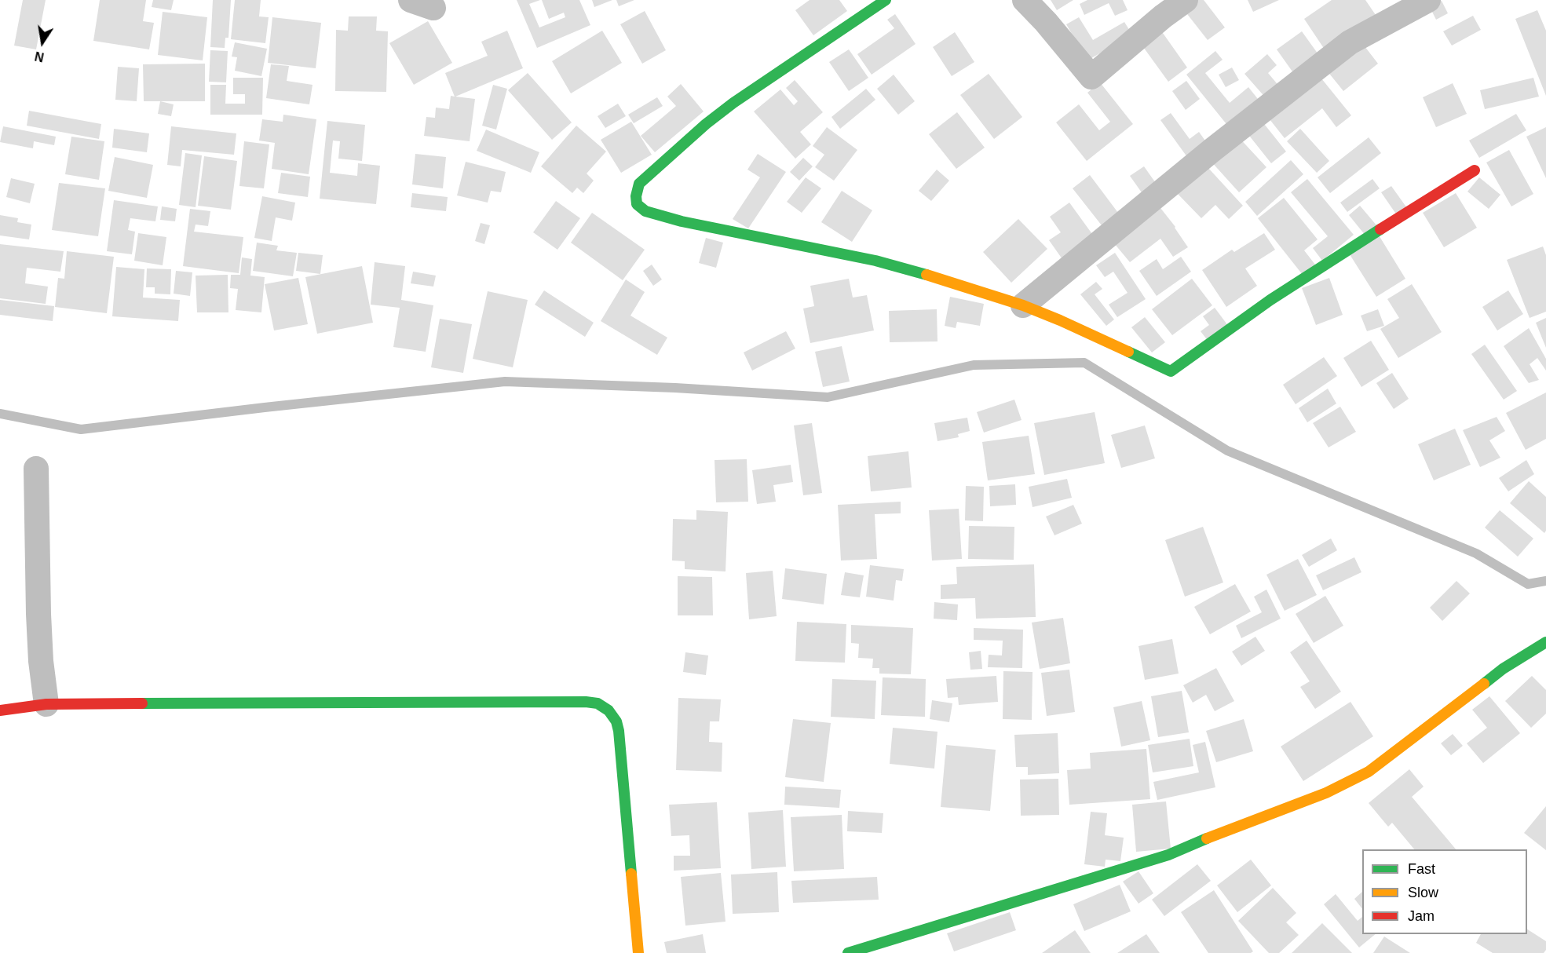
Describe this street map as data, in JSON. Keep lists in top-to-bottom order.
{
  "legend": ["Fast", "Slow", "Jam"],
  "north": "bottom"
}
